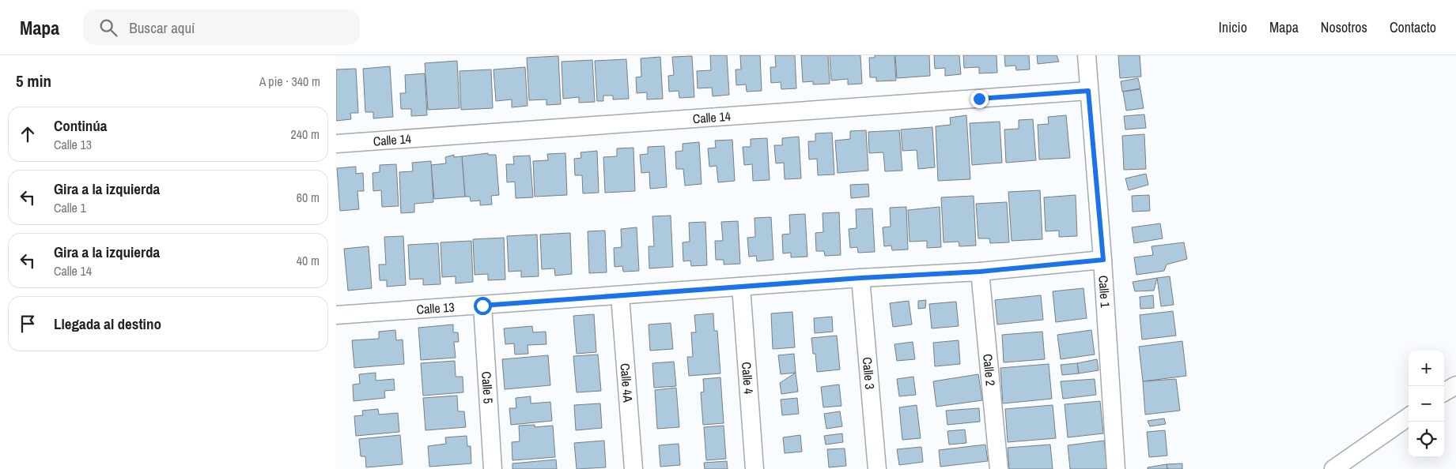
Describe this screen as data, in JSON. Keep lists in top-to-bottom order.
{
  "streets": {
    "street": [
      "Calle 14",
      "Calle 1",
      "Calle 13",
      "Calle 2",
      "Calle 3",
      "Calle 4",
      "Calle 4A",
      "Calle 5"
    ]
  },
  "crossings": [
    ["Calle 14", "Calle 1"],
    ["Calle 1", "Calle 13"],
    ["Calle 13", "Calle 2"],
    ["Calle 13", "Calle 3"],
    ["Calle 13", "Calle 4"],
    ["Calle 13", "Calle 4A"],
    ["Calle 13", "Calle 5"]
  ],
  "page": {
    "header": "Mapa",
    "search": "Buscar aquí",
    "nav": [
      "Inicio",
      "Mapa",
      "Nosotros",
      "Contacto"
    ],
    "heading": ["5 min", "A pie · 340 m"],
    "list": [
      ["Continúa", "Calle 13", "240 m"],
      ["Gira a la izquierda", "Calle 1", "60 m"],
      ["Gira a la izquierda", "Calle 14", "40 m"],
      "Llegada al destino"
    ],
    "map_buttons": ["+", "−"]
  }
}
